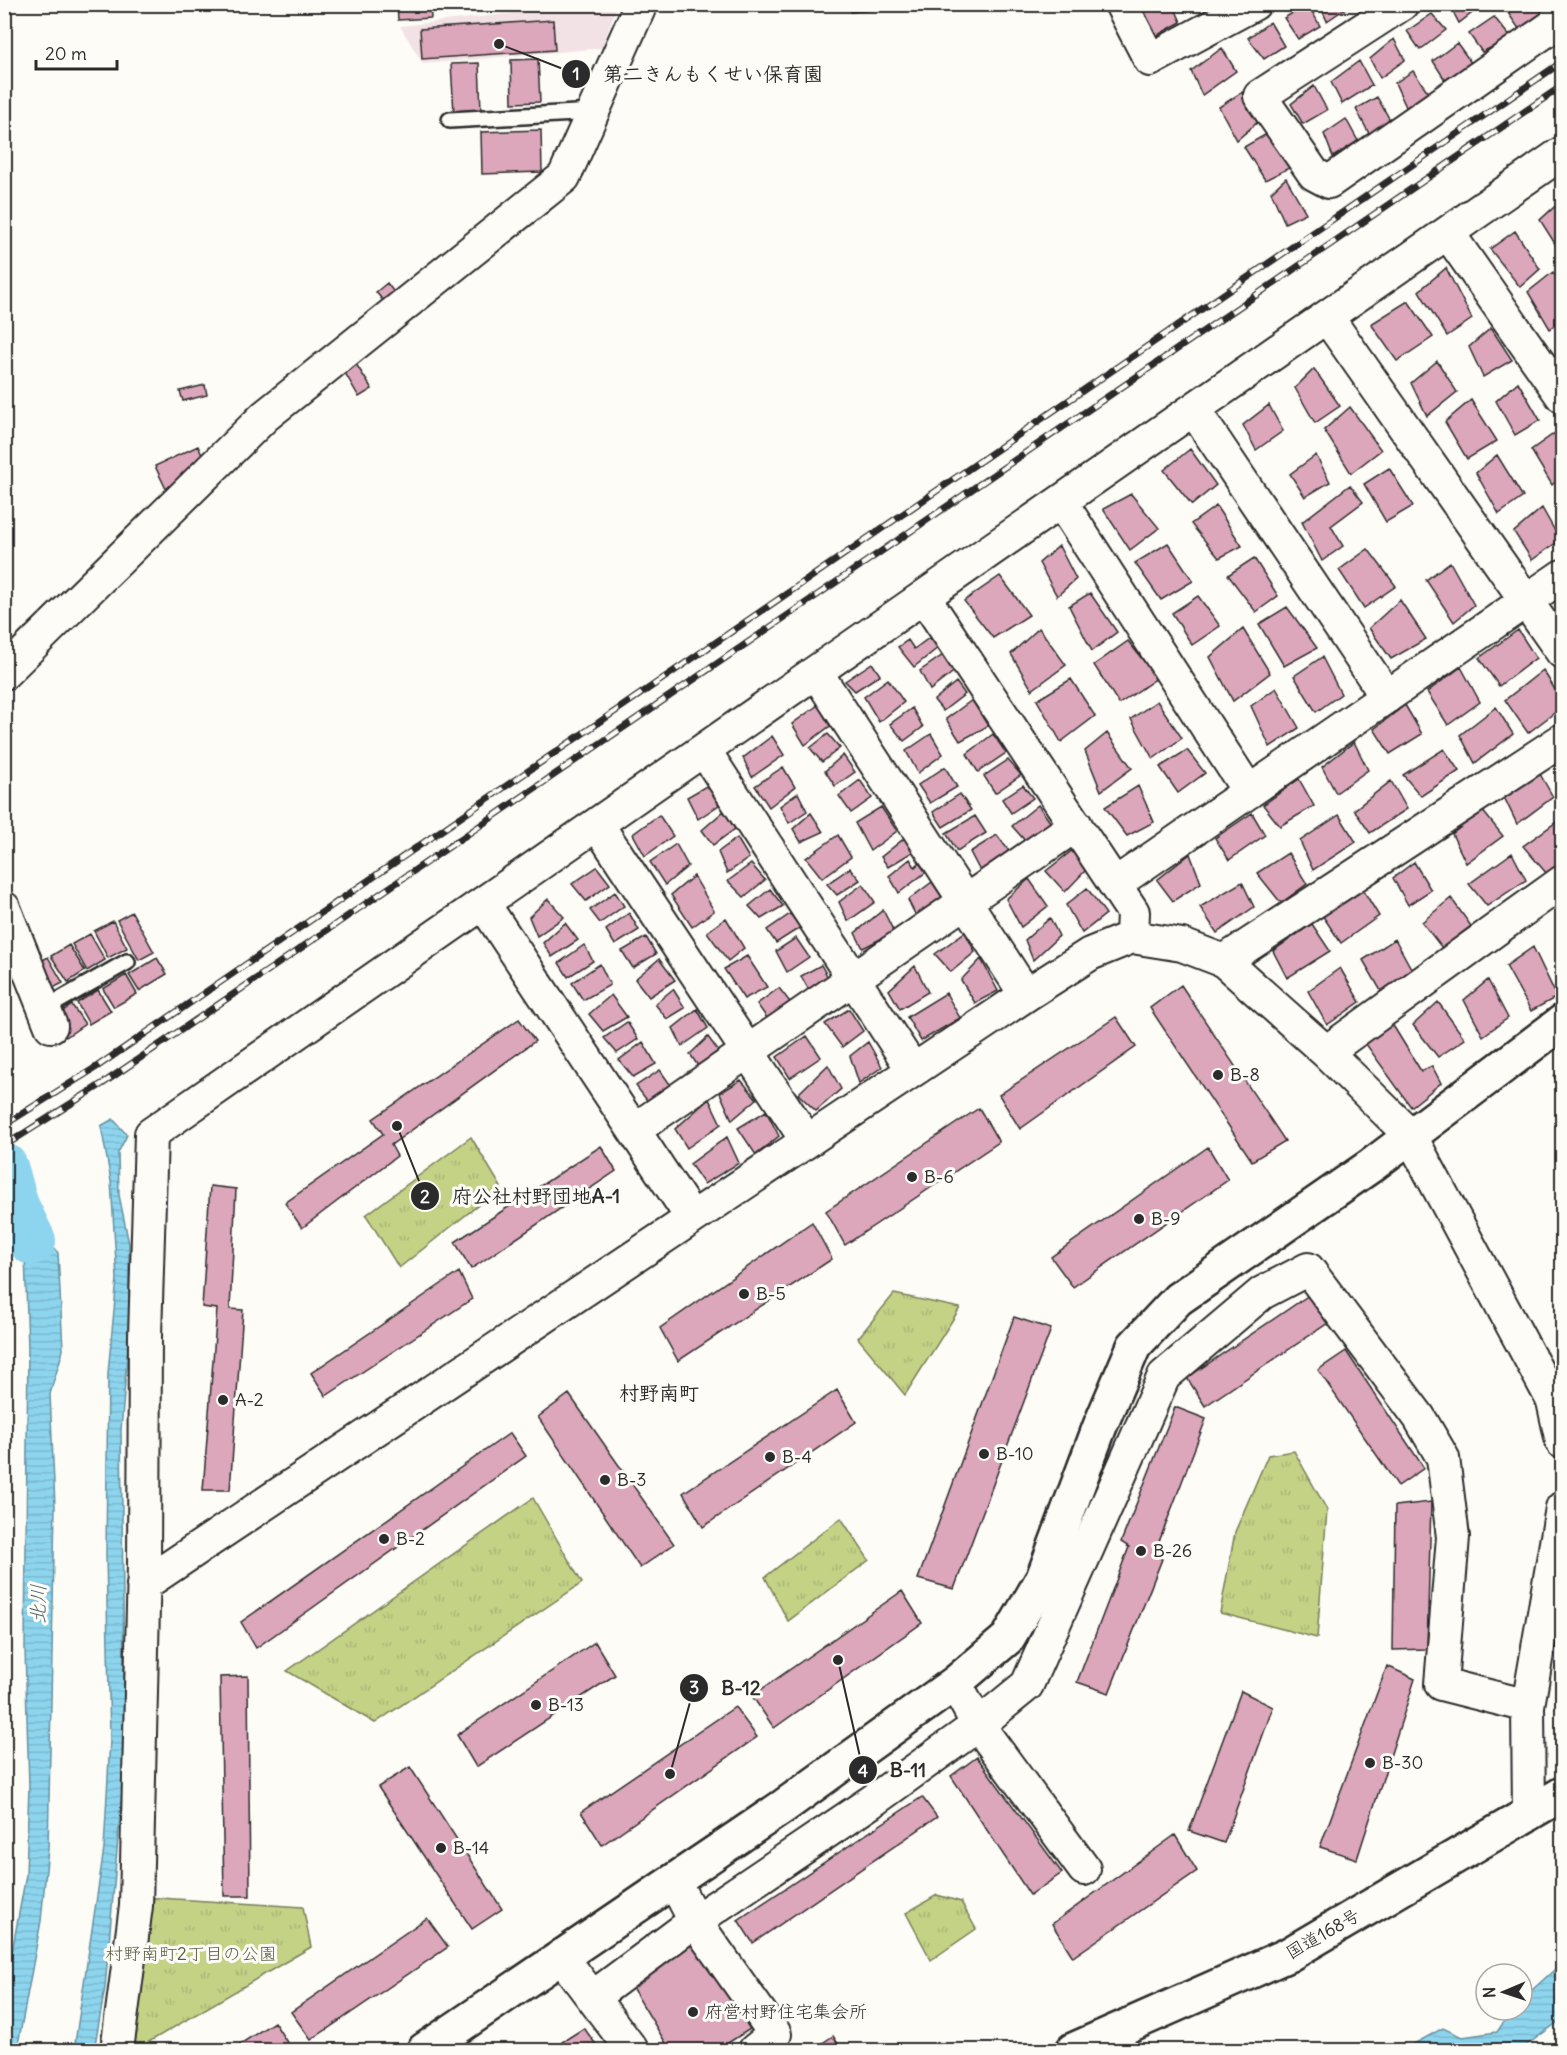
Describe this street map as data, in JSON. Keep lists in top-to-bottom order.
{
  "streets": {
    "main road": ["国道168号"]
  },
  "districts": ["村野南町"],
  "water": ["北川"],
  "parks": ["村野南町2丁目の公園"],
  "places": [
    "第二きんもくせい保育園",
    "B-8",
    "府公社村野団地A-1",
    "B-6",
    "B-9",
    "B-5",
    "A-2",
    "B-10",
    "B-4",
    "B-3",
    "B-2",
    "B-26",
    "B-11",
    "B-13",
    "B-30",
    "B-12",
    "B-14",
    "府営村野住宅集会所"
  ],
  "scale_bar": "20 m",
  "north": "left"
}
